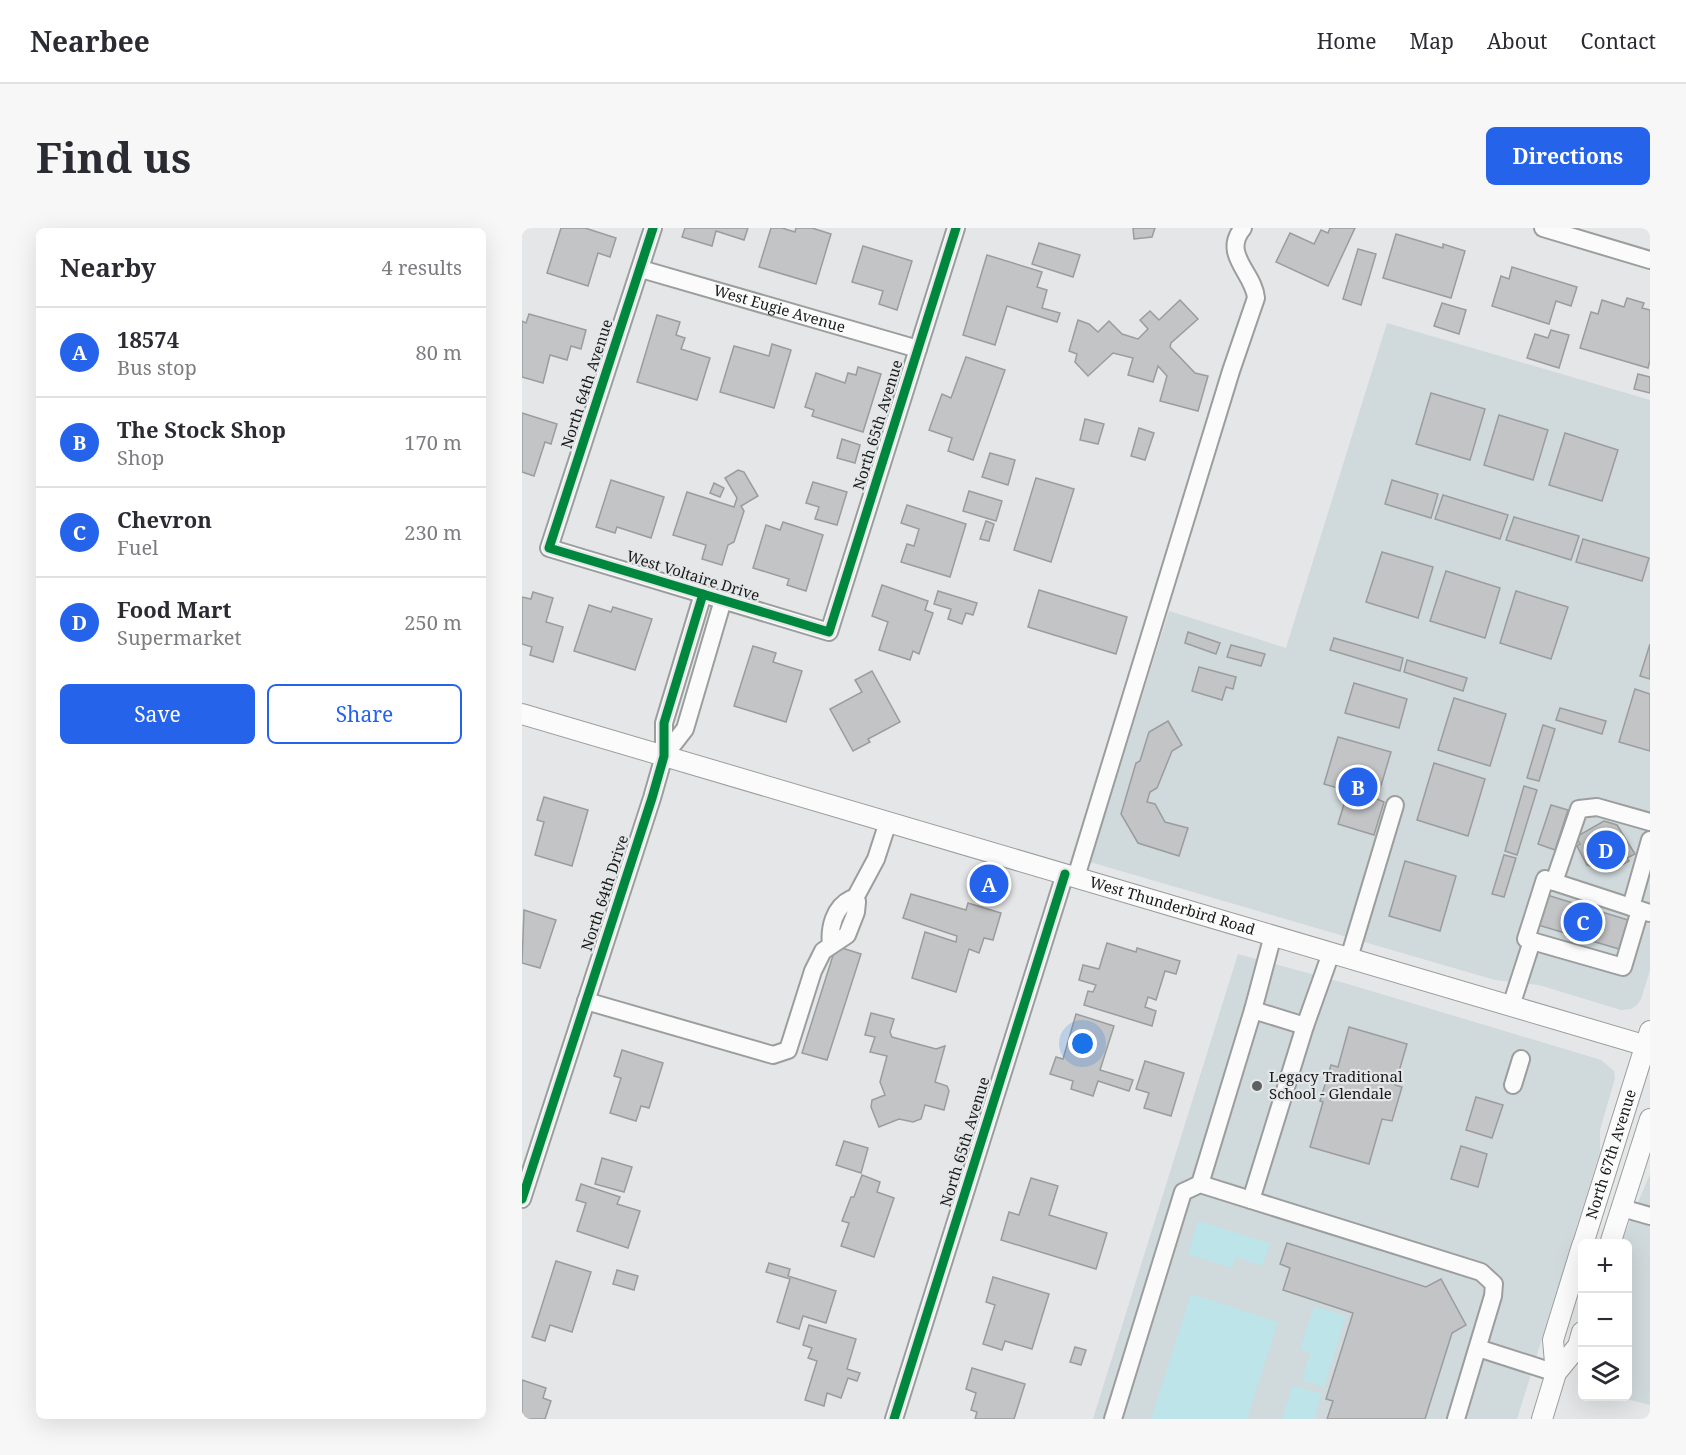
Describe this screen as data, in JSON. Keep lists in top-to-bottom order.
{
  "streets": {
    "main road": ["West Thunderbird Road", "North 67th Avenue"],
    "street": [
      "West Eugie Avenue",
      "North 64th Avenue",
      "North 65th Avenue",
      "West Voltaire Drive",
      "North 64th Drive"
    ]
  },
  "crossings": [
    ["West Eugie Avenue", "North 64th Avenue"],
    ["West Eugie Avenue", "North 65th Avenue"],
    ["North 64th Avenue", "West Voltaire Drive"],
    ["North 65th Avenue", "West Voltaire Drive"],
    ["North 65th Avenue", "West Thunderbird Road"],
    ["West Voltaire Drive", "North 64th Drive"],
    ["North 64th Drive", "West Thunderbird Road"],
    ["West Thunderbird Road", "North 67th Avenue"]
  ],
  "places": ["Legacy Traditional School - Glendale"],
  "page": {
    "header": "Nearbee",
    "nav": [
      "Home",
      "Map",
      "About",
      "Contact"
    ],
    "buttons": [
      "Directions",
      ["Save", "Share"]
    ],
    "title": "Find us",
    "heading": ["Nearby", "4 results"],
    "list": [
      {
        "mark": "A",
        "name": "18574",
        "note": "Bus stop",
        "value": "80 m"
      },
      {
        "mark": "B",
        "name": "The Stock Shop",
        "note": "Shop",
        "value": "170 m"
      },
      {
        "mark": "C",
        "name": "Chevron",
        "note": "Fuel",
        "value": "230 m"
      },
      {
        "mark": "D",
        "name": "Food Mart",
        "note": "Supermarket",
        "value": "250 m"
      }
    ],
    "pins": [
      "B",
      "D",
      "A",
      "C"
    ],
    "map_buttons": ["+", "−"]
  }
}
